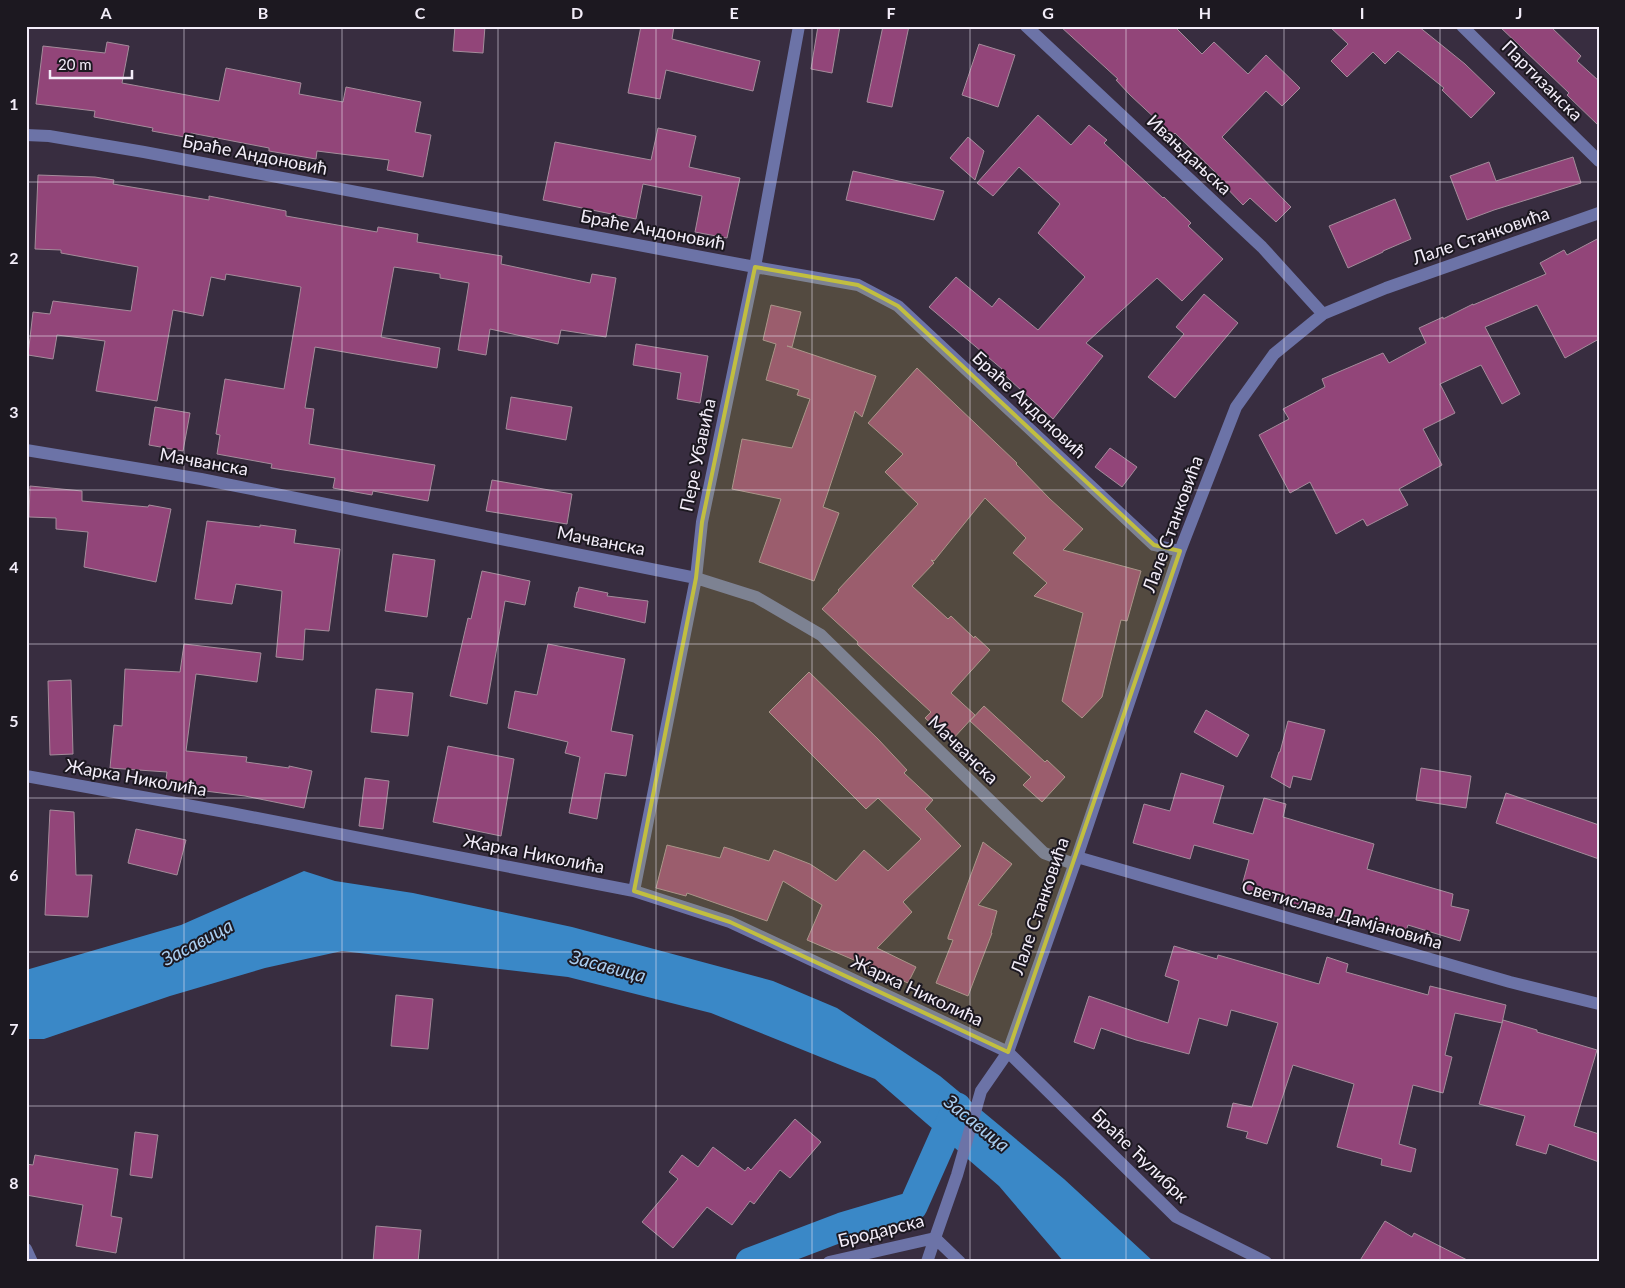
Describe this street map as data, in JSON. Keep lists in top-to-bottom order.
{
  "streets": {
    "street": [
      "Партизанска",
      "Браће Андоновић",
      "Ивањдањска",
      "Лале Станковића",
      "Пере Убавића",
      "Мачванска",
      "Жарка Николића",
      "Светислава Дамјановића",
      "Браће Ћулибрк",
      "Бродарска"
    ]
  },
  "crossings": [
    ["Браће Андоновић", "Лале Станковића"],
    ["Браће Андоновић", "Пере Убавића"],
    ["Ивањдањска", "Лале Станковића"],
    ["Лале Станковића", "Мачванска"],
    ["Лале Станковића", "Жарка Николића"],
    ["Лале Станковића", "Светислава Дамјановића"],
    ["Лале Станковића", "Браће Ћулибрк"],
    ["Лале Станковића", "Бродарска"],
    ["Пере Убавића", "Мачванска"],
    ["Пере Убавића", "Жарка Николића"],
    ["Мачванска", "Светислава Дамјановића"],
    ["Жарка Николића", "Браће Ћулибрк"]
  ],
  "water": ["Засавица"],
  "scale_bar": "20 m",
  "grid": {
    "columns": [
      "A",
      "B",
      "C",
      "D",
      "E",
      "F",
      "G",
      "H",
      "I",
      "J"
    ],
    "rows": [
      "1",
      "2",
      "3",
      "4",
      "5",
      "6",
      "7",
      "8"
    ]
  }
}
